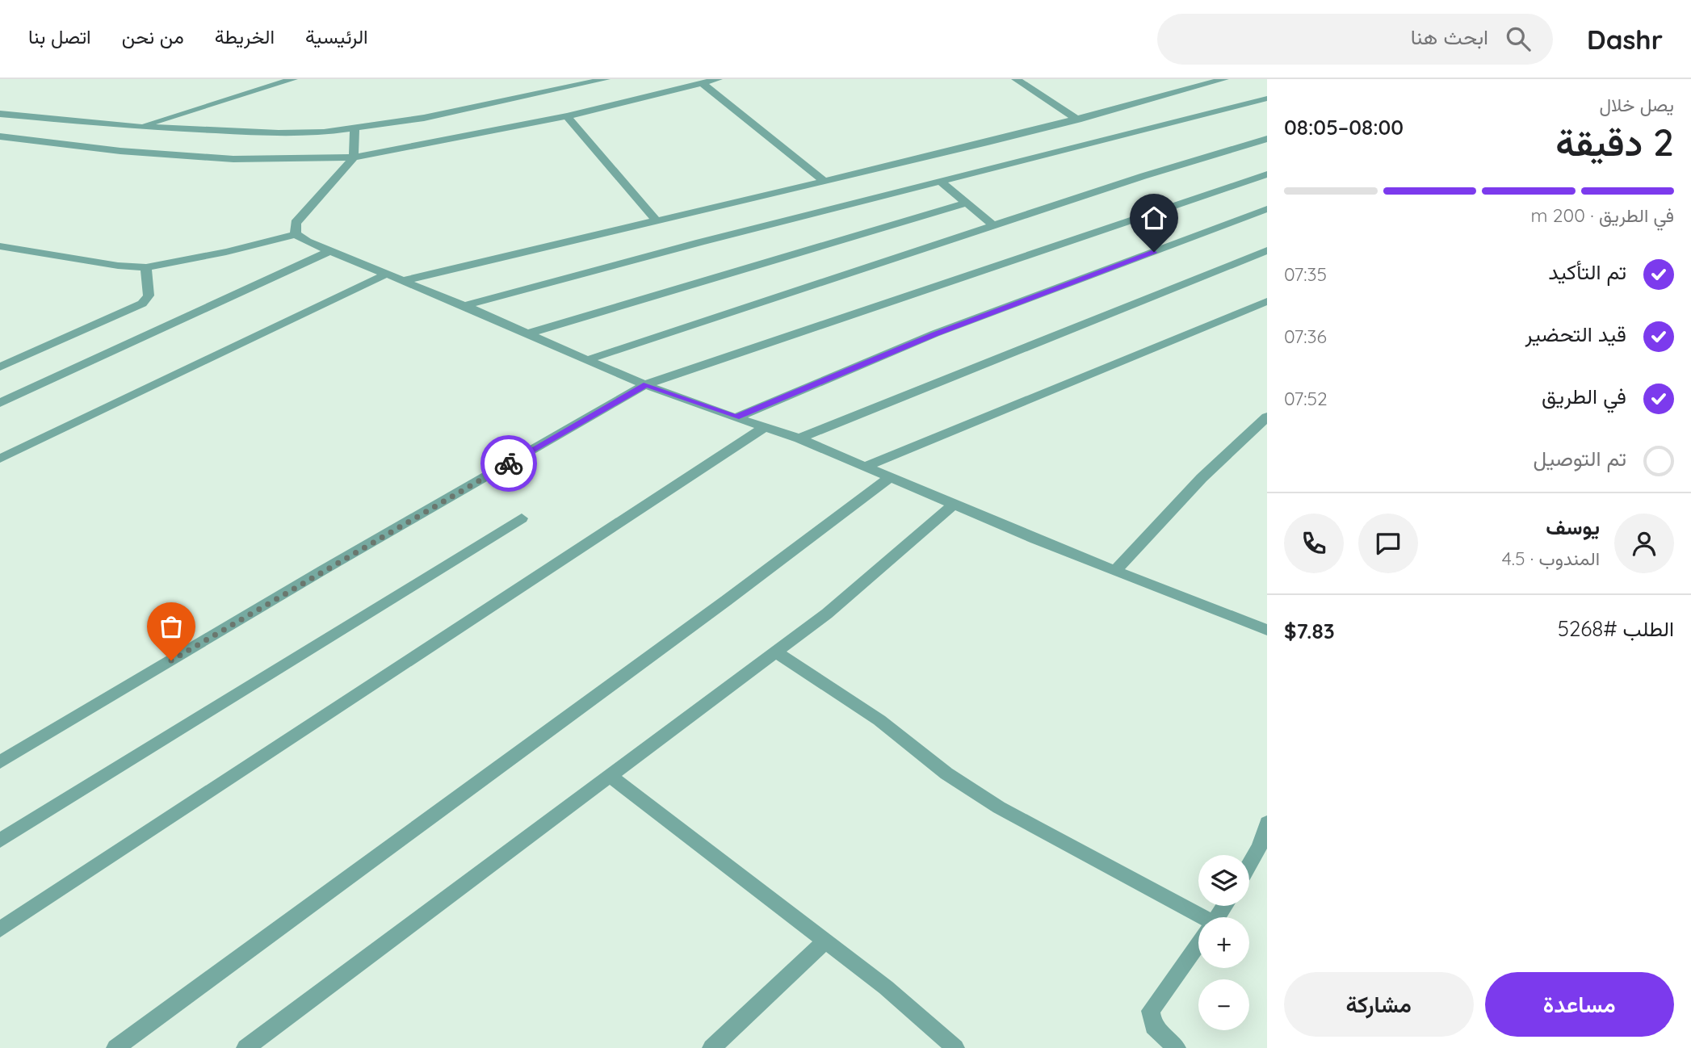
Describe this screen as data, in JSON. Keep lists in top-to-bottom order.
{
  "page": {
    "header": "Dashr",
    "search": "ابحث هنا",
    "nav": [
      "الرئيسية",
      "الخريطة",
      "من نحن",
      "اتصل بنا"
    ],
    "heading": ["2 دقيقة", "يصل خلال", "08:00–08:05"],
    "panel": [
      "يوسف",
      "المندوب · 4.5",
      "الطلب #5268",
      "$7.83"
    ],
    "bar": "في الطريق · 200 m",
    "list": [
      ["تم التأكيد", "07:35"],
      ["قيد التحضير", "07:36"],
      ["في الطريق", "07:52"],
      "تم التوصيل"
    ],
    "map_buttons": ["+", "−"],
    "buttons": ["مساعدة", "مشاركة"]
  }
}
